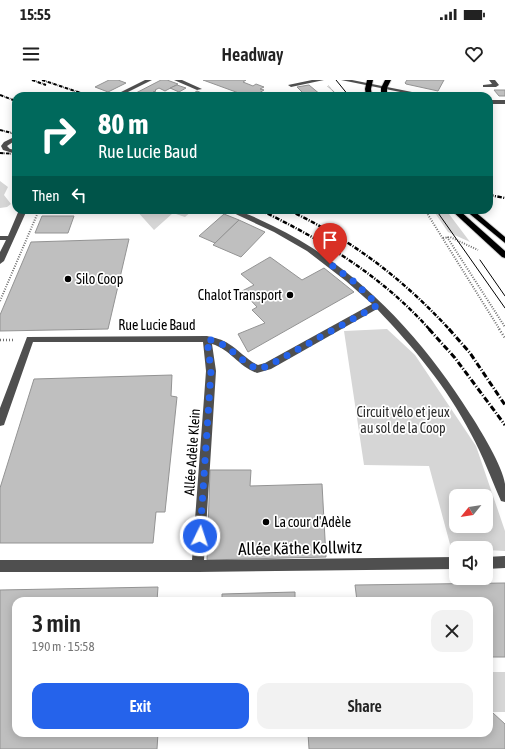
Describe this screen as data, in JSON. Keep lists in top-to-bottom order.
{
  "streets": {
    "street": ["Rue Lucie Baud", "Allée Adèle Klein", "Allée Käthe Kollwitz"]
  },
  "crossings": [
    ["Rue Lucie Baud", "Allée Adèle Klein"],
    ["Allée Adèle Klein", "Allée Käthe Kollwitz"]
  ],
  "parks": ["Circuit vélo et jeux au sol de la Coop"],
  "places": ["Silo Coop", "Chalot Transport", "La cour d'Adèle"],
  "north": "bottom left",
  "page": {
    "status": "15:55",
    "header": "Headway",
    "turn": ["80 m", "Rue Lucie Baud"],
    "then": "Then",
    "heading": ["3 min", "190 m · 15:58"],
    "buttons": ["Exit", "Share"]
  }
}
